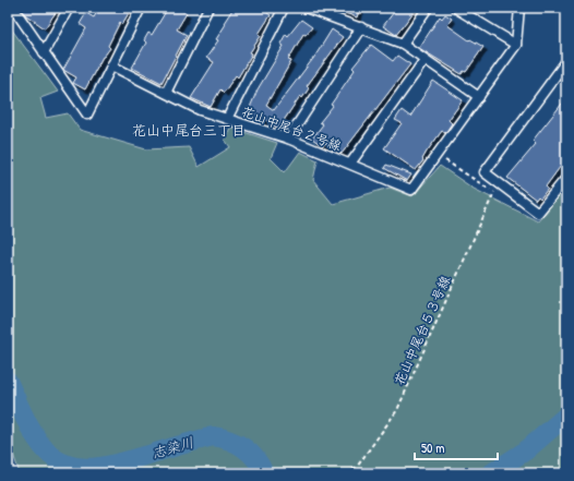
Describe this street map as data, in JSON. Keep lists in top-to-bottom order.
{
  "streets": {
    "street": ["花山中尾台２号線"],
    "path": ["花山中尾台５３号線"]
  },
  "districts": ["花山中尾台三丁目"],
  "water": ["志染川"],
  "scale_bar": "50 m"
}
